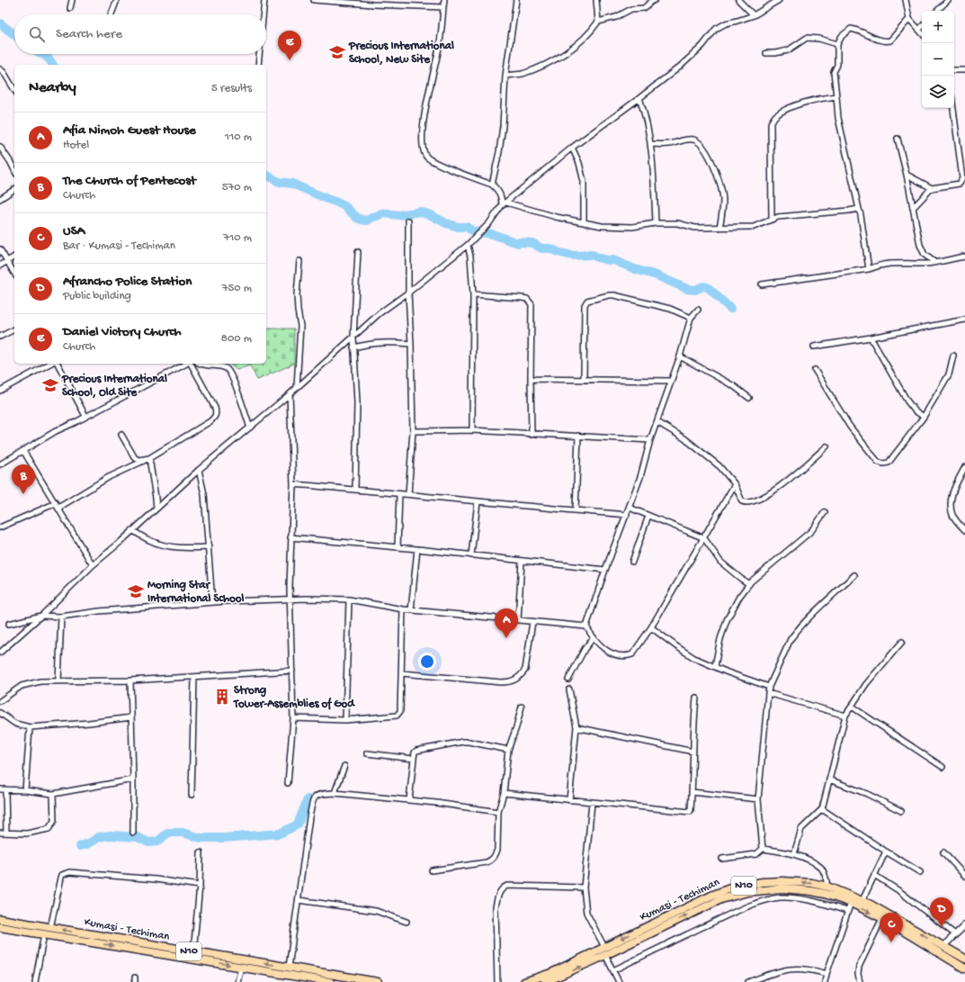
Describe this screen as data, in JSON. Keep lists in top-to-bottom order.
{
  "streets": {
    "highway": ["N10", "Kumasi - Techiman"]
  },
  "crossings": [
    ["N10", "Kumasi - Techiman"]
  ],
  "places": {
    "school or university": ["Precious International School, New Site", "Precious International School, Old Site", "Morning Star International School"],
    "building": ["Strong Tower-Assemblies of God"]
  },
  "page": {
    "map_buttons": ["+", "−"],
    "search": "Search here",
    "pins": [
      "E",
      "B",
      "A",
      "D",
      "C"
    ],
    "heading": ["Nearby", "5 results"],
    "list": [
      {
        "mark": "A",
        "name": "Afia Nimoh Guest House",
        "note": "Hotel",
        "value": "110 m"
      },
      {
        "mark": "B",
        "name": "The Church of Pentecost",
        "note": "Church",
        "value": "570 m"
      },
      {
        "mark": "C",
        "name": "USA",
        "note": "Bar · Kumasi - Techiman",
        "value": "710 m"
      },
      {
        "mark": "D",
        "name": "Afrancho Police Station",
        "note": "Public building",
        "value": "750 m"
      },
      {
        "mark": "E",
        "name": "Daniel Victory Church",
        "note": "Church",
        "value": "800 m"
      }
    ]
  }
}
